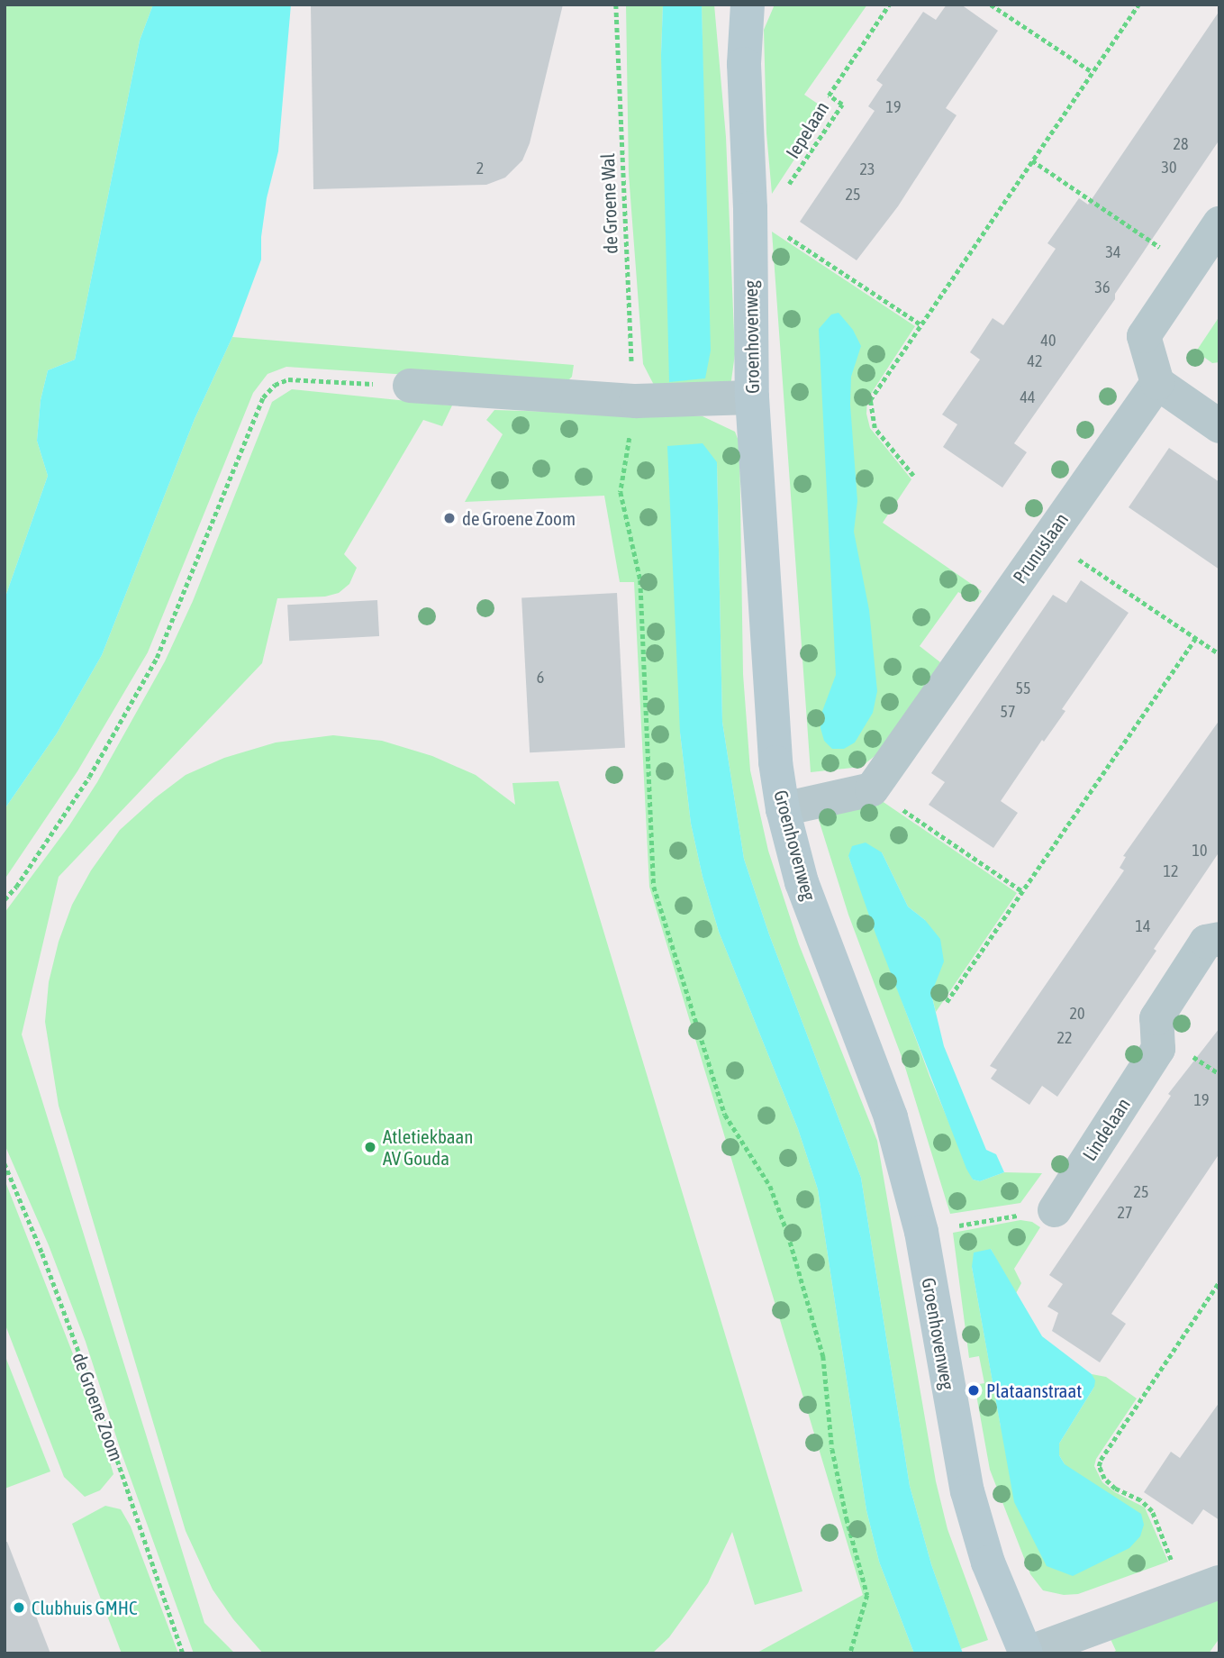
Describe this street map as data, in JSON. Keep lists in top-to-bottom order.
{
  "streets": {
    "street": ["Groenhovenweg", "Prunuslaan", "Lindelaan"],
    "path": ["Iepelaan", "de Groene Wal", "de Groene Zoom"]
  },
  "places": [
    "de Groene Zoom",
    "Atletiekbaan AV Gouda",
    "Plataanstraat",
    "Clubhuis GMHC"
  ],
  "house_numbers": [
    "19",
    "28",
    "30",
    "2",
    "23",
    "25",
    "34",
    "36",
    "40",
    "42",
    "44",
    "6",
    "55",
    "57",
    "10",
    "12",
    "14",
    "20",
    "22",
    "19",
    "25",
    "27"
  ]
}
